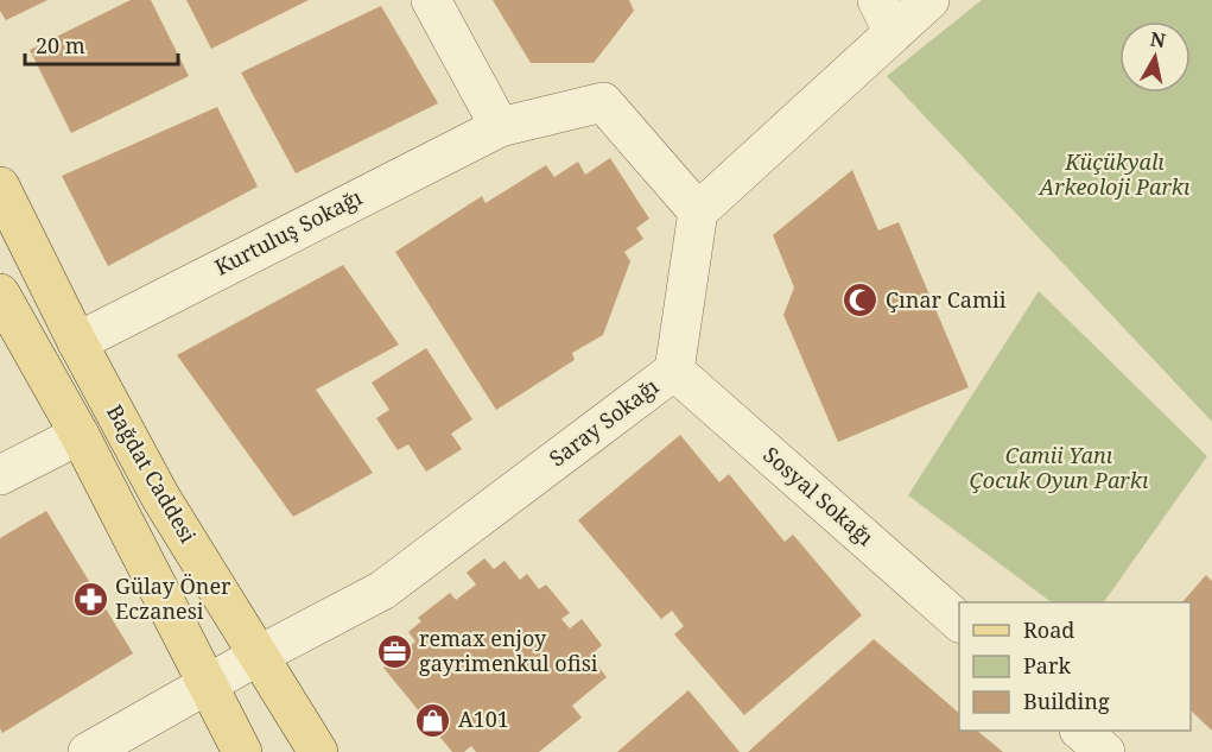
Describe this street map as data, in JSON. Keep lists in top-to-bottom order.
{
  "streets": {
    "main road": ["Bağdat Caddesi"],
    "street": ["Kurtuluş Sokağı", "Saray Sokağı", "Sosyal Sokağı"]
  },
  "crossings": [
    ["Kurtuluş Sokağı", "Bağdat Caddesi"],
    ["Saray Sokağı", "Bağdat Caddesi"],
    ["Saray Sokağı", "Sosyal Sokağı"]
  ],
  "parks": ["Küçükyalı Arkeoloji Parkı", "Camii Yanı Çocuk Oyun Parkı"],
  "places": {
    "mosque": ["Çınar Camii"],
    "pharmacy": ["Gülay Öner Eczanesi"],
    "office": ["remax enjoy gayrimenkul ofisi"],
    "shop": ["A101"]
  },
  "legend": ["Road", "Park", "Building"],
  "scale_bar": "20 m",
  "north": "top"
}
